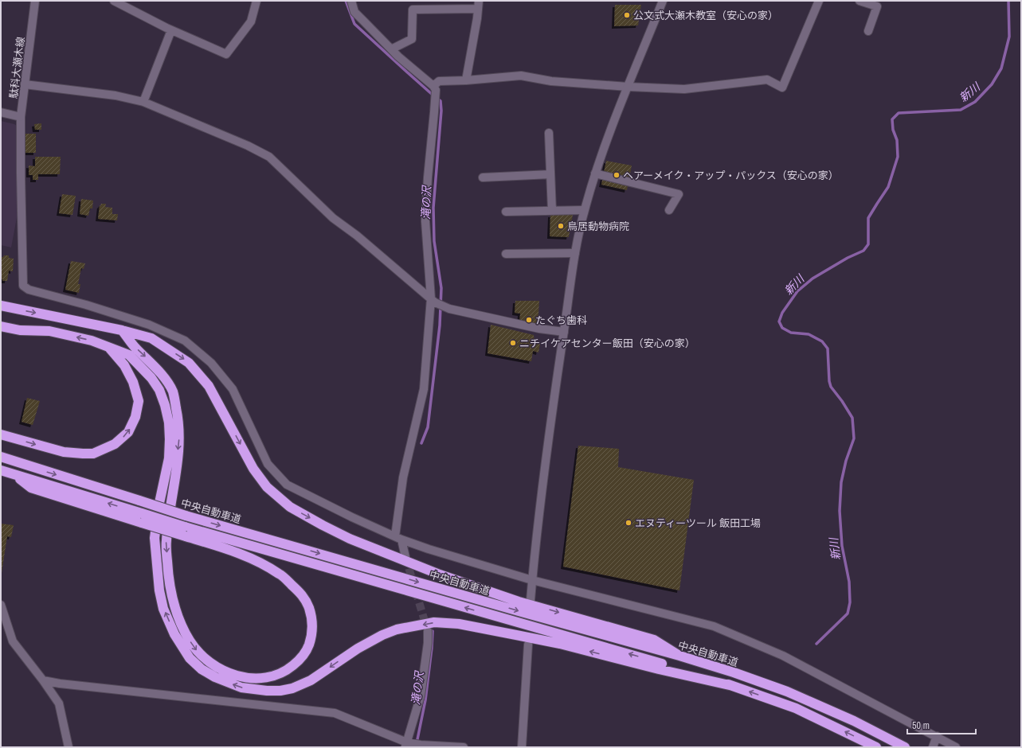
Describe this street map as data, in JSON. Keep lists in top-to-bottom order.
{
  "streets": {
    "highway": ["中央自動車道"],
    "street": ["駄科大瀬木線"]
  },
  "water": ["新川", "滝の沢"],
  "places": [
    "公文式大瀬木教室（安心の家）",
    "ヘアーメイク・アップ・パックス（安心の家）",
    "鳥居動物病院",
    "たぐち歯科",
    "ニチイケアセンター飯田（安心の家）",
    "エヌティーツール 飯田工場"
  ],
  "scale_bar": "50 m"
}
